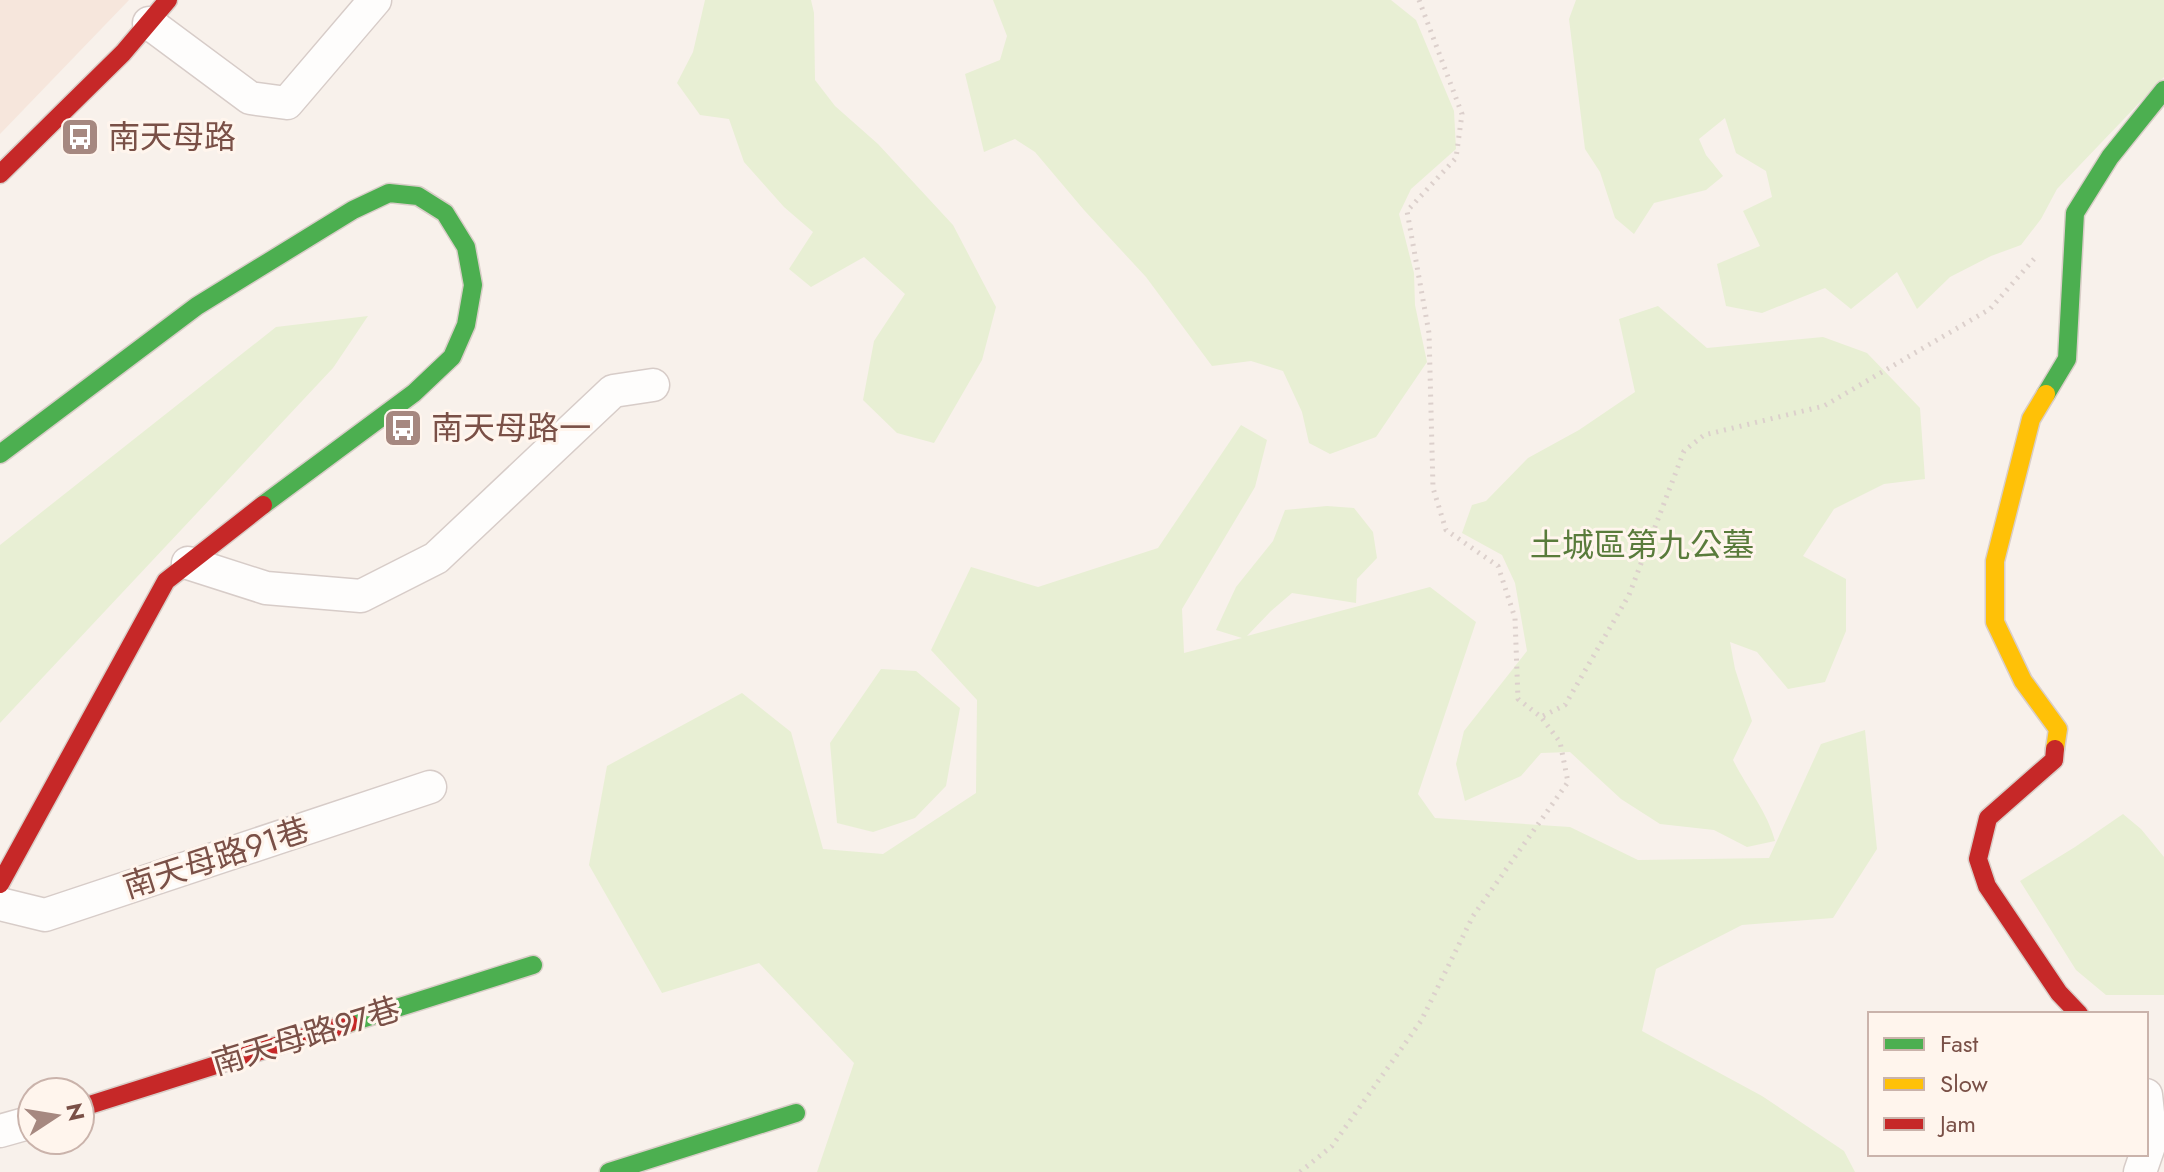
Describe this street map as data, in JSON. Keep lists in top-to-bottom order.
{
  "streets": {
    "street": ["南天母路91巷", "南天母路97巷"]
  },
  "parks": ["土城區第九公墓"],
  "places": {
    "bus stop": ["南天母路", "南天母路一"]
  },
  "legend": ["Fast", "Slow", "Jam"],
  "north": "right"
}
